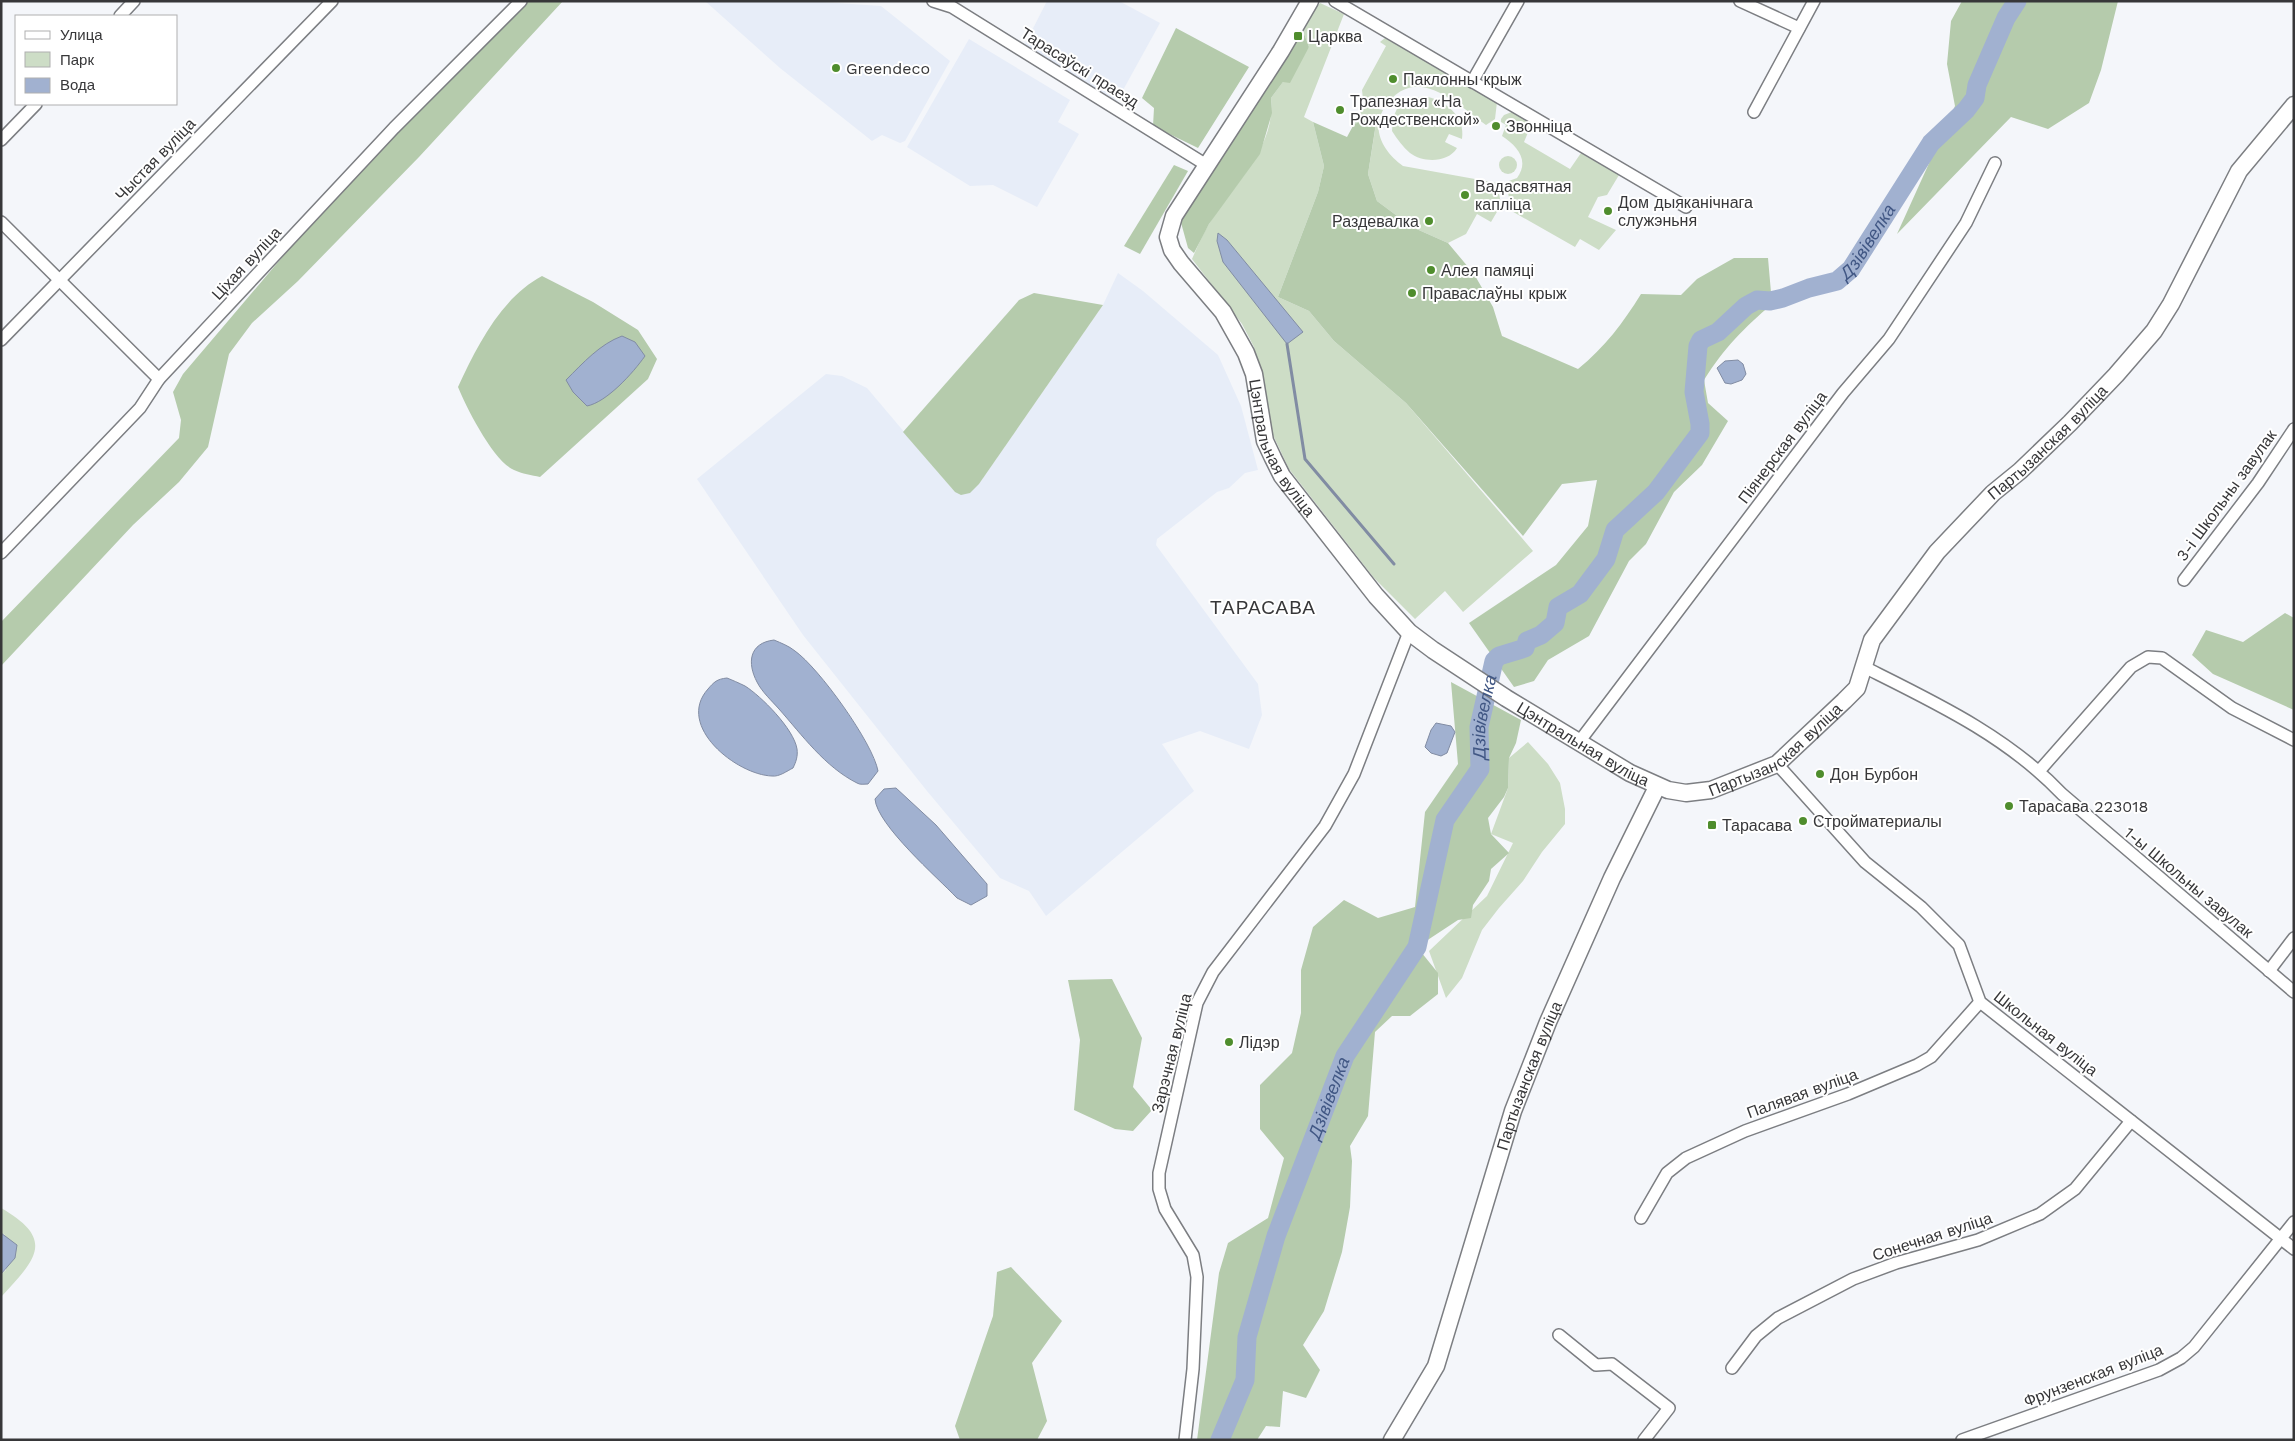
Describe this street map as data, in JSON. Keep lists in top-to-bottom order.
{
  "streets": {
    "street": [
      "Тарасаўскі праезд",
      "Чыстая вуліца",
      "Ціхая вуліца",
      "Партызанская вуліца",
      "Цэнтральная вуліца",
      "Піянерская вуліца",
      "3-і Школьны завулак",
      "1-ы Школьны завулак",
      "Школьная вуліца",
      "Зарэчная вуліца",
      "Палявая вуліца",
      "Сонечная вуліца",
      "Фрунзенская вуліца"
    ]
  },
  "crossings": [
    ["Тарасаўскі праезд", "Цэнтральная вуліца"],
    ["Партызанская вуліца", "Цэнтральная вуліца"],
    ["Партызанская вуліца", "1-ы Школьны завулак"],
    ["Партызанская вуліца", "Школьная вуліца"],
    ["Цэнтральная вуліца", "Піянерская вуліца"],
    ["Цэнтральная вуліца", "Зарэчная вуліца"],
    ["Школьная вуліца", "Палявая вуліца"],
    ["Школьная вуліца", "Сонечная вуліца"],
    ["Школьная вуліца", "Фрунзенская вуліца"]
  ],
  "districts": ["ТАРАСАВА"],
  "water": ["Дзівівелка"],
  "places": {
    "transit": ["Царква", "Тарасава"],
    "other": [
      "Greendeco",
      "Паклонны крыж",
      "Трапезная «На Рождественской»",
      "Звонніца",
      "Вадасвятная капліца",
      "Дом дыяканічнага служэньня",
      "Раздевалка",
      "Алея памяці",
      "Праваслаўны крыж",
      "Дон Бурбон",
      "Тарасава 223018",
      "Стройматериалы",
      "Лідэр"
    ]
  },
  "legend": ["Улица", "Парк", "Вода"]
}
